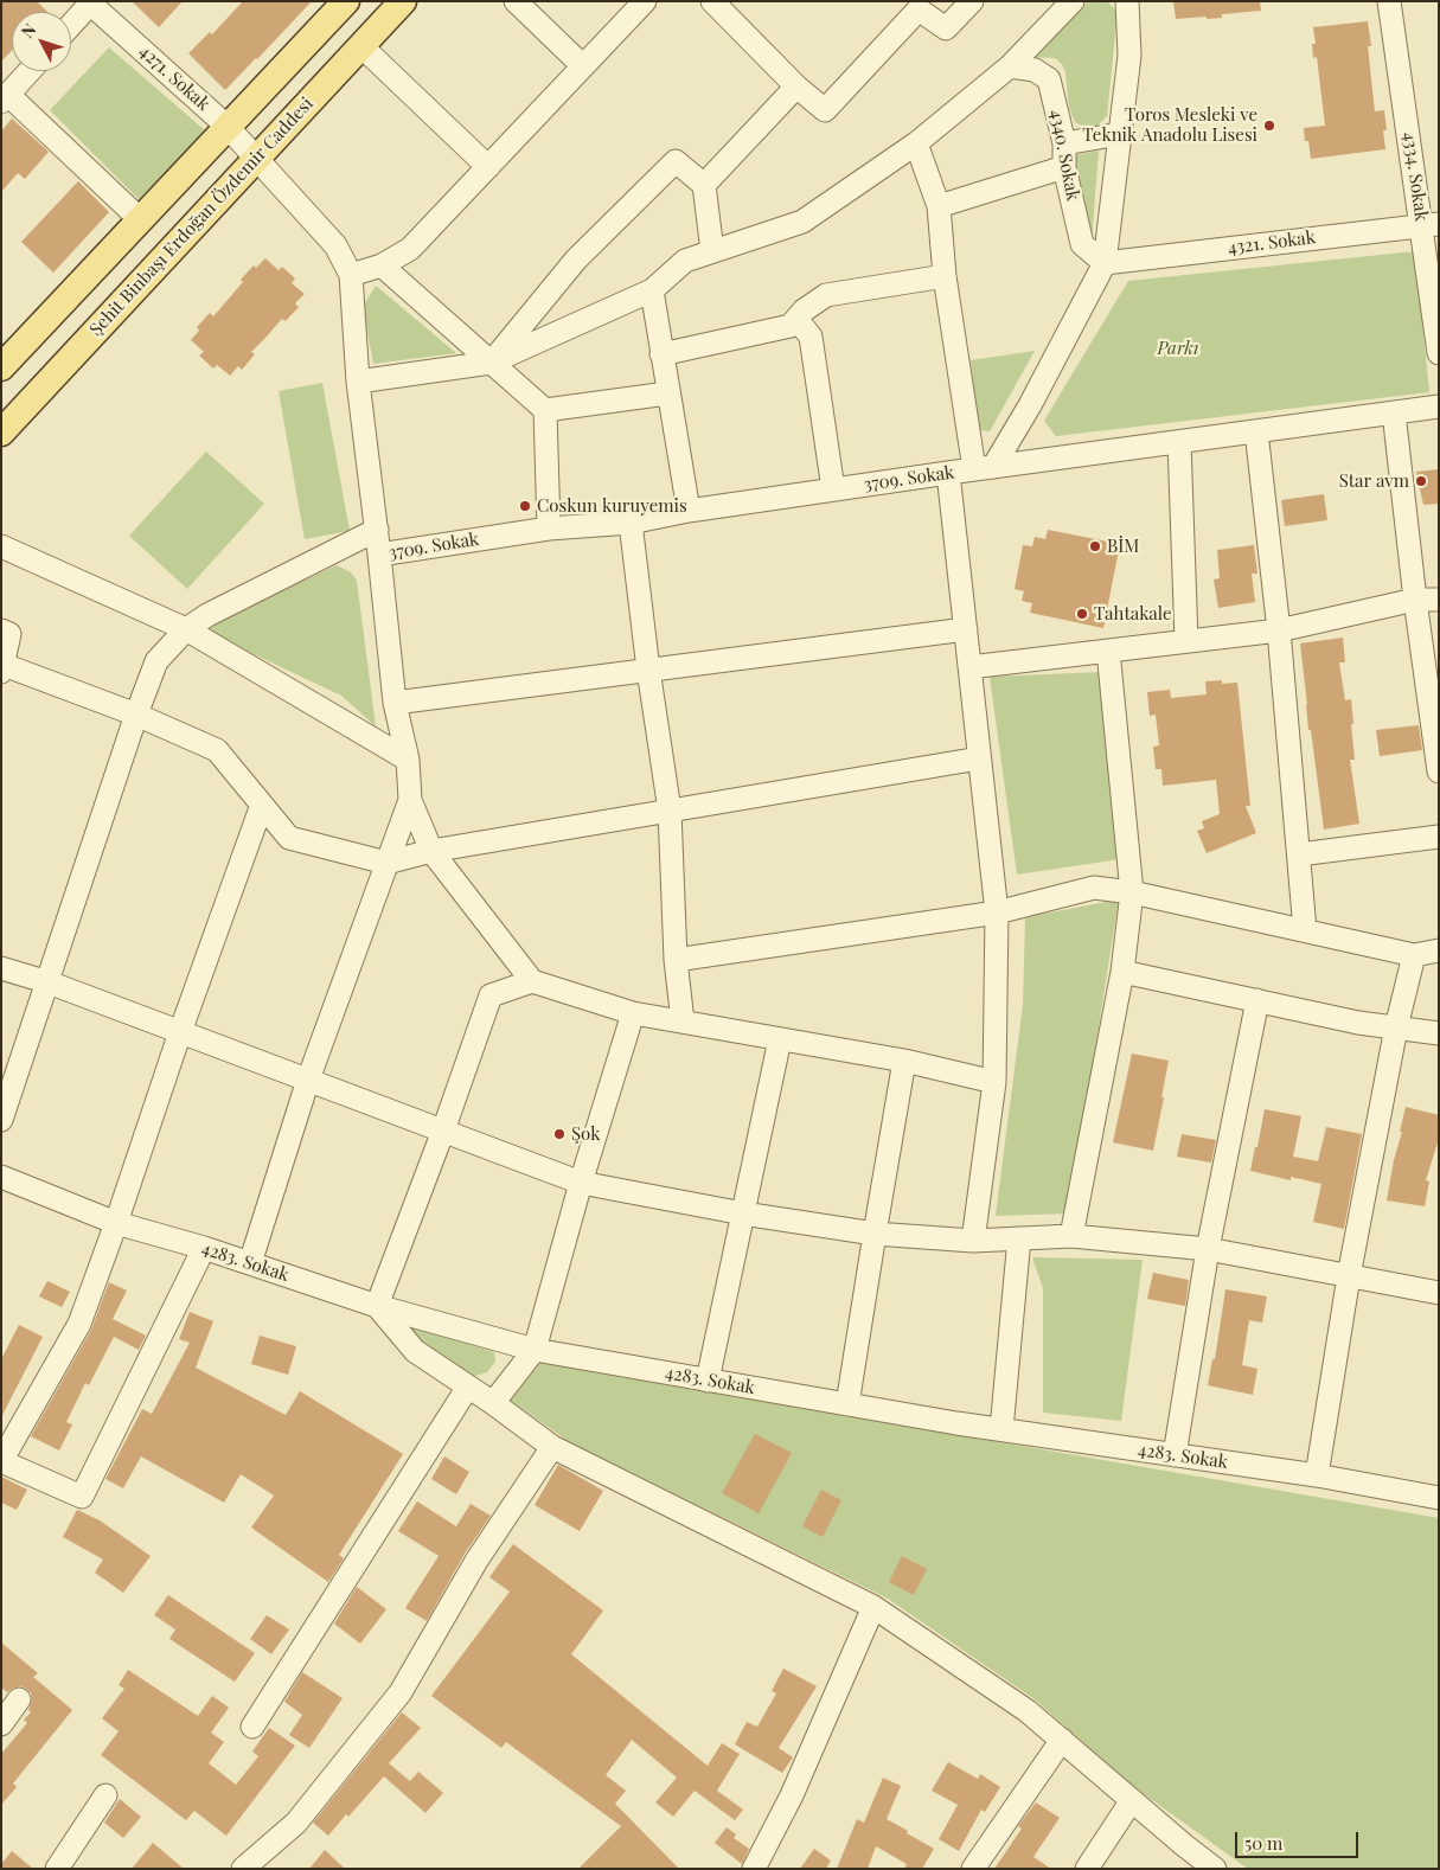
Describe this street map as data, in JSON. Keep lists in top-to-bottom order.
{
  "streets": {
    "main road": ["Şehit Binbaşı Erdoğan Özdemir Caddesi"],
    "street": [
      "4271. Sokak",
      "4340. Sokak",
      "4334. Sokak",
      "4321. Sokak",
      "3709. Sokak",
      "4283. Sokak"
    ]
  },
  "crossings": [
    ["4271. Sokak", "Şehit Binbaşı Erdoğan Özdemir Caddesi"],
    ["4340. Sokak", "4321. Sokak"],
    ["4334. Sokak", "4321. Sokak"]
  ],
  "parks": ["Parkı"],
  "places": [
    "Toros Mesleki ve Teknik Anadolu Lisesi",
    "Star avm",
    "Coskun kuruyemis",
    "BİM",
    "Tahtakale",
    "Şok"
  ],
  "scale_bar": "50 m",
  "north": "top left"
}
